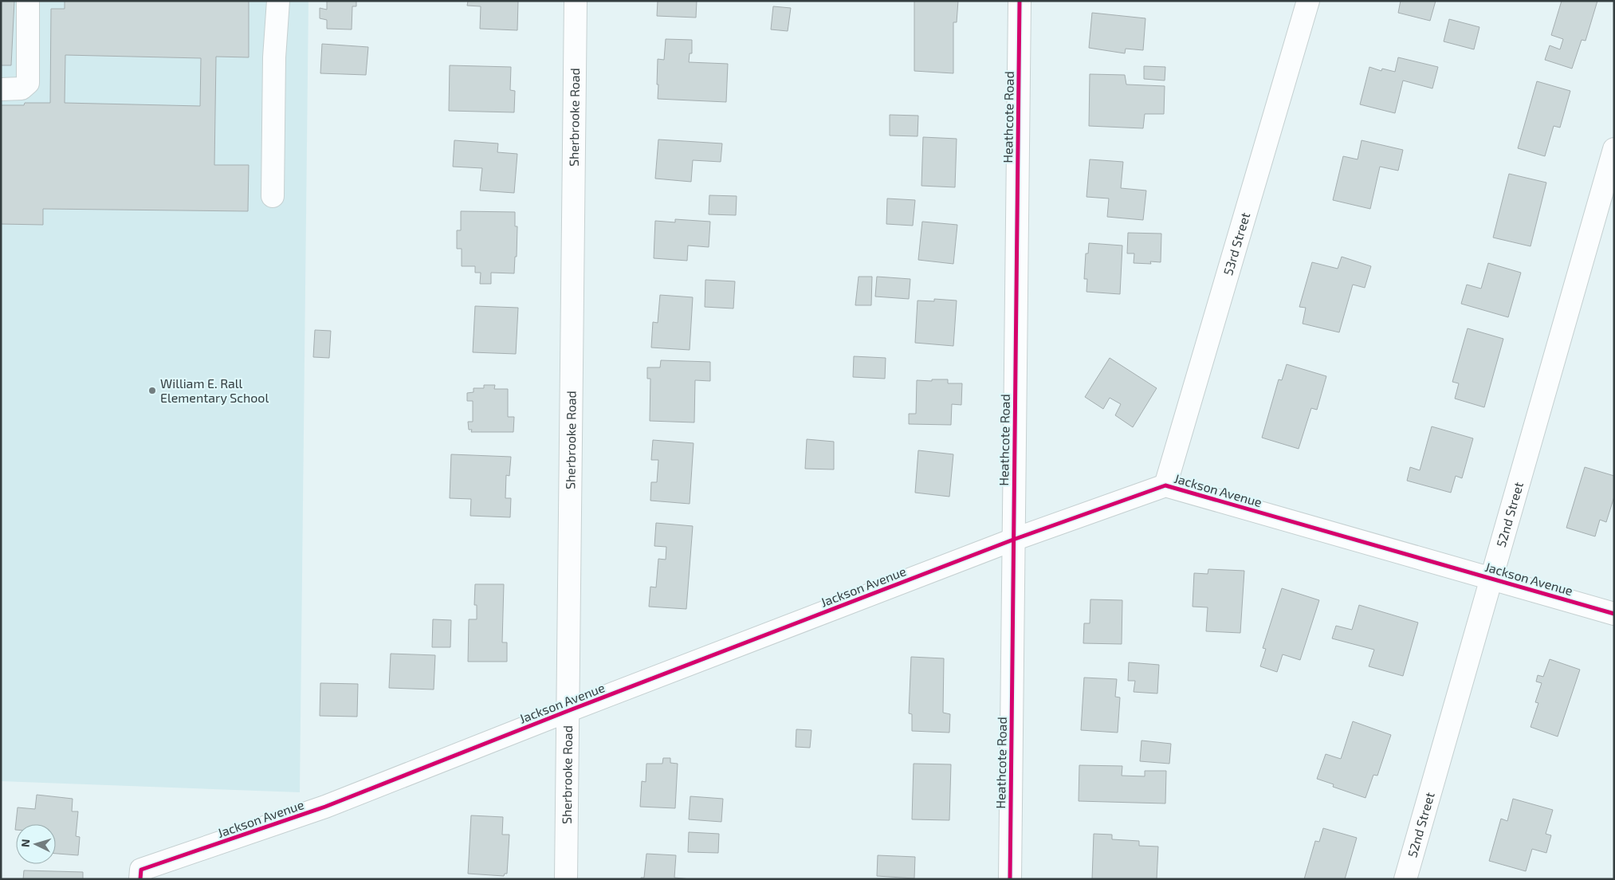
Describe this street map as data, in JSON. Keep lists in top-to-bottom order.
{
  "streets": {
    "street": [
      "Sherbrooke Road",
      "Heathcote Road",
      "53rd Street",
      "Jackson Avenue",
      "52nd Street"
    ]
  },
  "crossings": [
    ["Sherbrooke Road", "Jackson Avenue"],
    ["Heathcote Road", "Jackson Avenue"],
    ["53rd Street", "Jackson Avenue"],
    ["Jackson Avenue", "52nd Street"]
  ],
  "places": ["William E. Rall Elementary School"],
  "north": "left"
}
